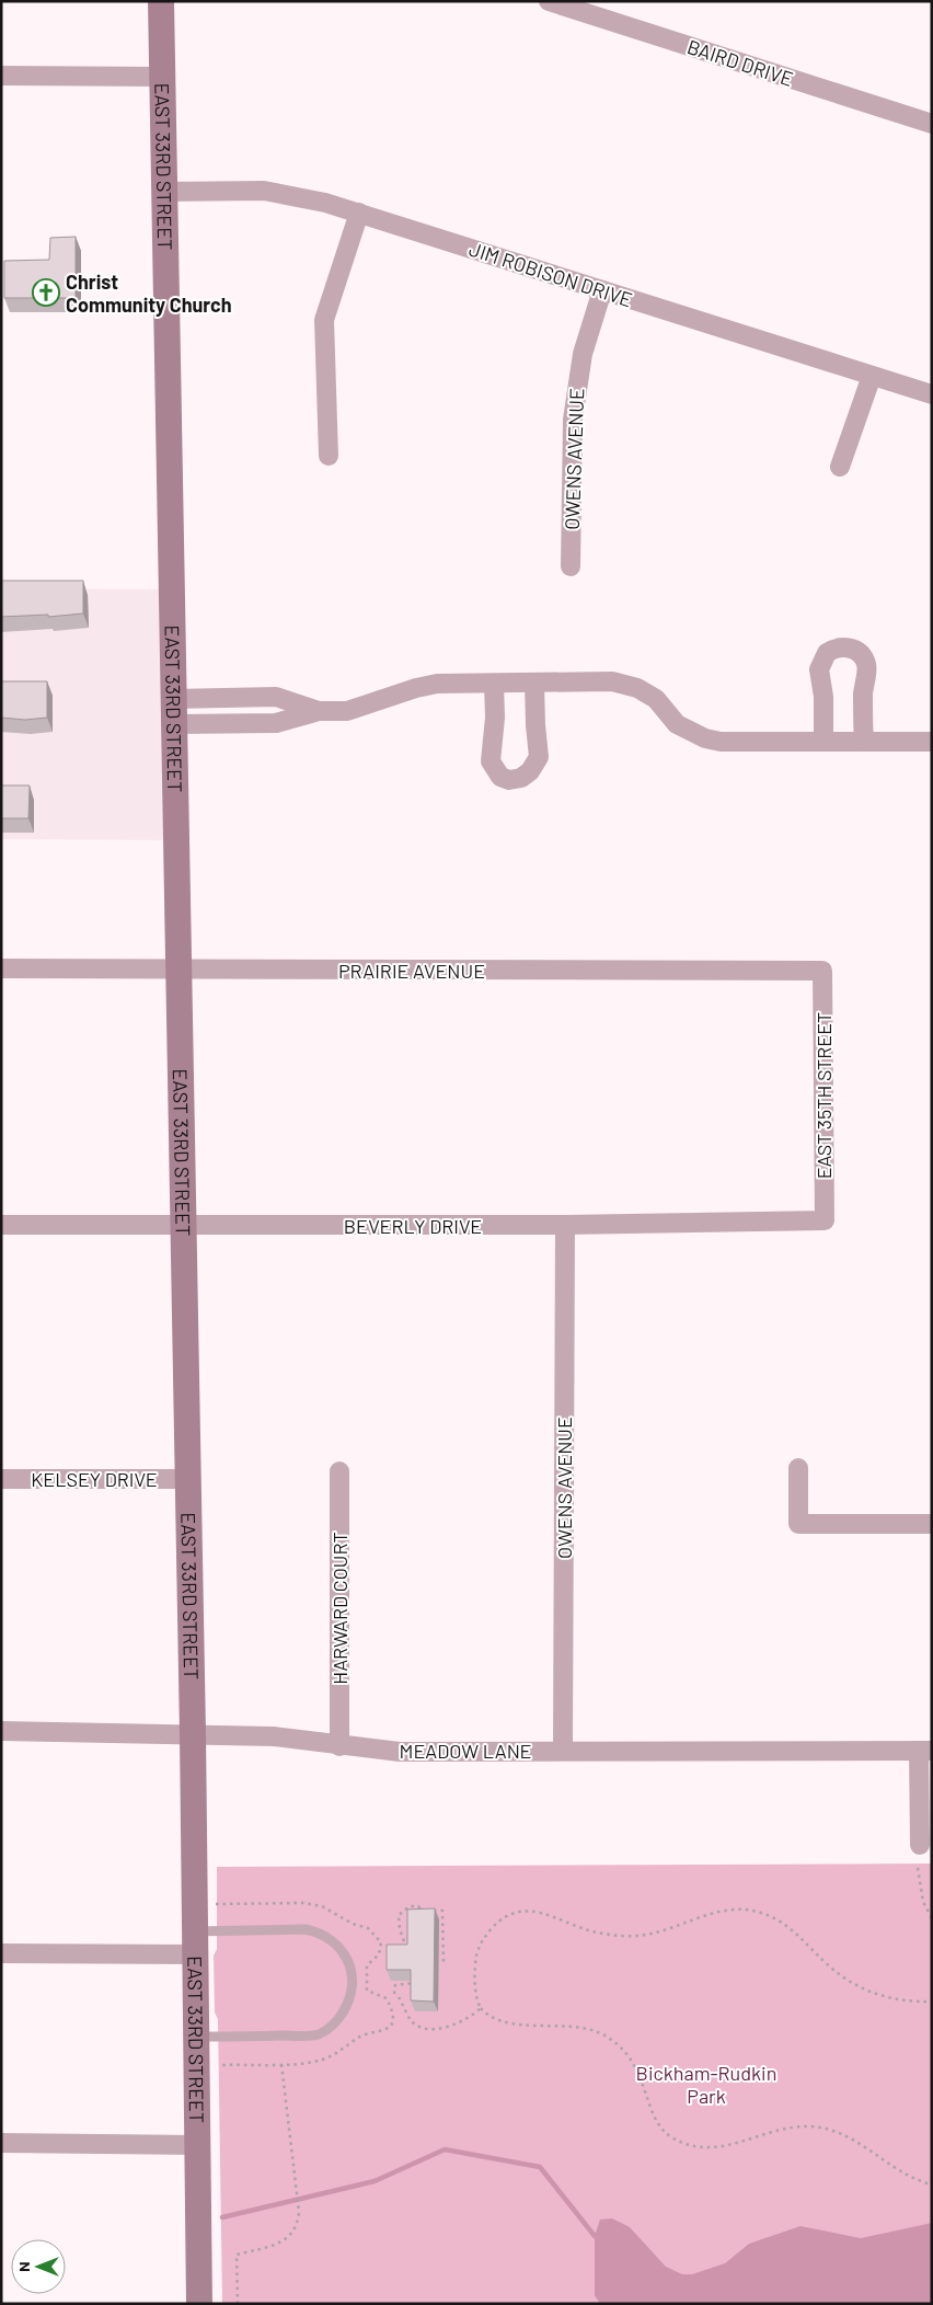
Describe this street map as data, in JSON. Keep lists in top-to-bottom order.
{
  "streets": {
    "street": [
      "BAIRD DRIVE",
      "EAST 33RD STREET",
      "JIM ROBISON DRIVE",
      "OWENS AVENUE",
      "PRAIRIE AVENUE",
      "EAST 35TH STREET",
      "BEVERLY DRIVE",
      "KELSEY DRIVE",
      "HARWARD COURT",
      "MEADOW LANE"
    ]
  },
  "crossings": [
    ["EAST 33RD STREET", "JIM ROBISON DRIVE"],
    ["EAST 33RD STREET", "PRAIRIE AVENUE"],
    ["EAST 33RD STREET", "BEVERLY DRIVE"],
    ["EAST 33RD STREET", "KELSEY DRIVE"],
    ["EAST 33RD STREET", "MEADOW LANE"],
    ["JIM ROBISON DRIVE", "OWENS AVENUE"],
    ["OWENS AVENUE", "BEVERLY DRIVE"],
    ["OWENS AVENUE", "MEADOW LANE"],
    ["PRAIRIE AVENUE", "EAST 35TH STREET"],
    ["EAST 35TH STREET", "BEVERLY DRIVE"],
    ["HARWARD COURT", "MEADOW LANE"]
  ],
  "parks": ["Bickham-Rudkin Park"],
  "places": {
    "church": ["Christ Community Church"]
  },
  "north": "left"
}
